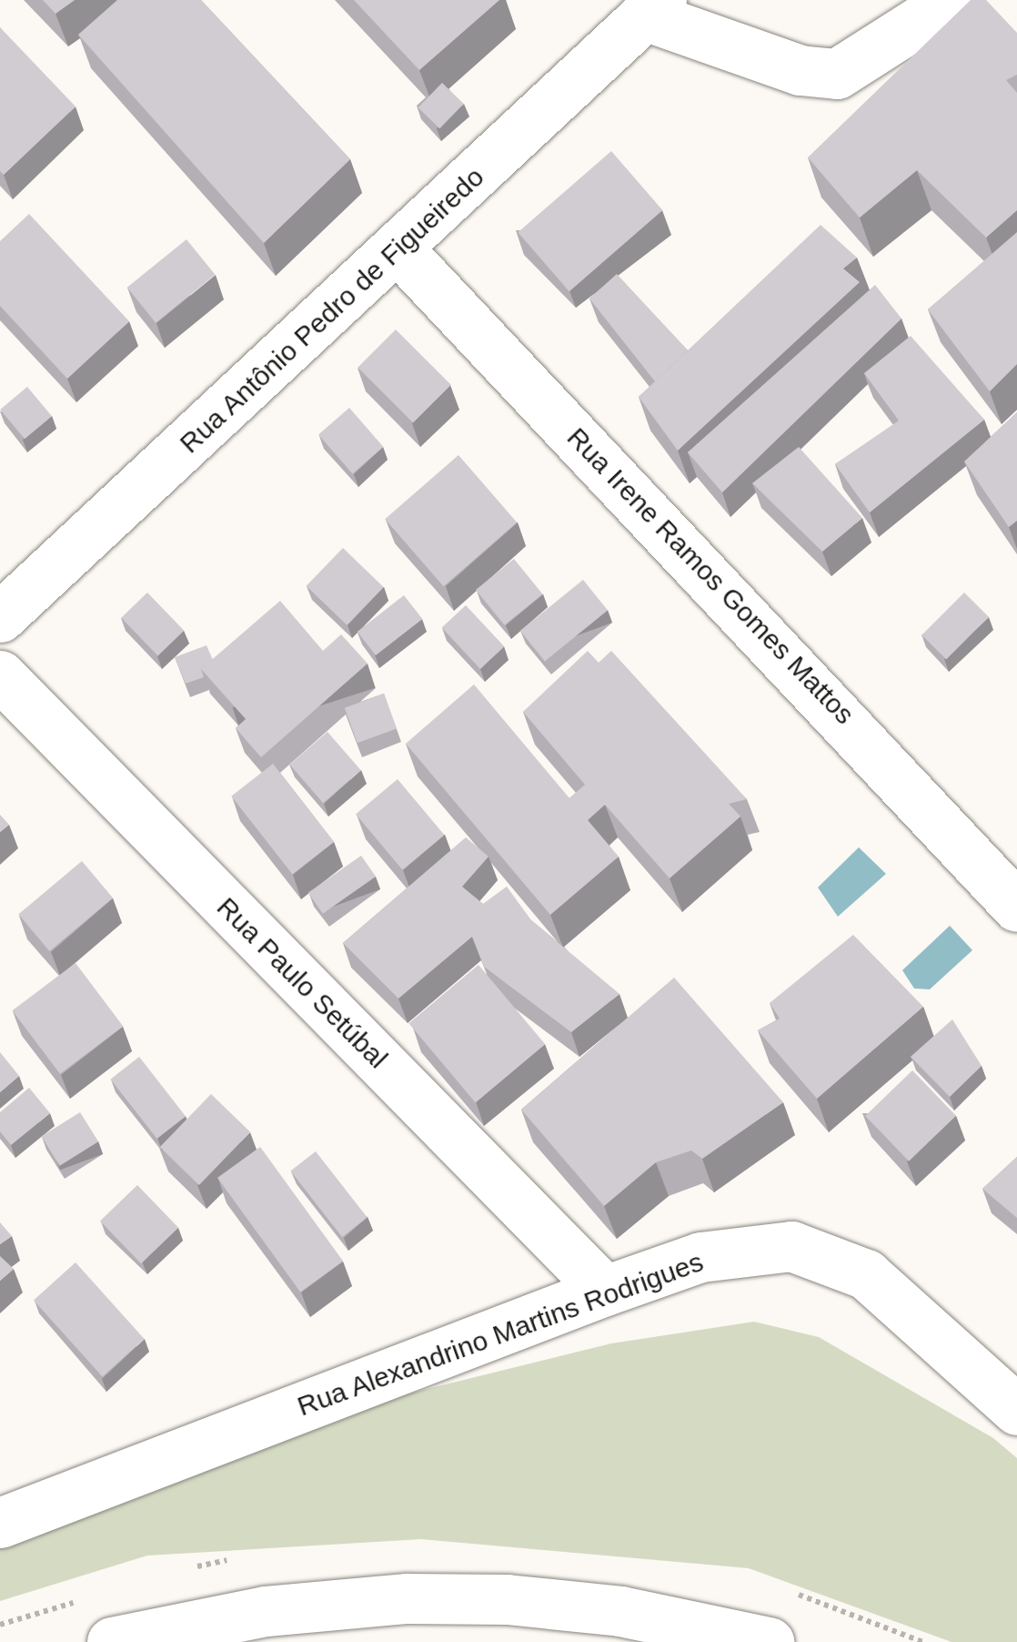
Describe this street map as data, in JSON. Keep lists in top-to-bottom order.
{
  "streets": {
    "street": [
      "Rua Antônio Pedro de Figueiredo",
      "Rua Irene Ramos Gomes Mattos",
      "Rua Paulo Setúbal",
      "Rua Alexandrino Martins Rodrigues"
    ]
  },
  "crossings": [
    ["Rua Antônio Pedro de Figueiredo", "Rua Irene Ramos Gomes Mattos"],
    ["Rua Paulo Setúbal", "Rua Alexandrino Martins Rodrigues"]
  ]
}
